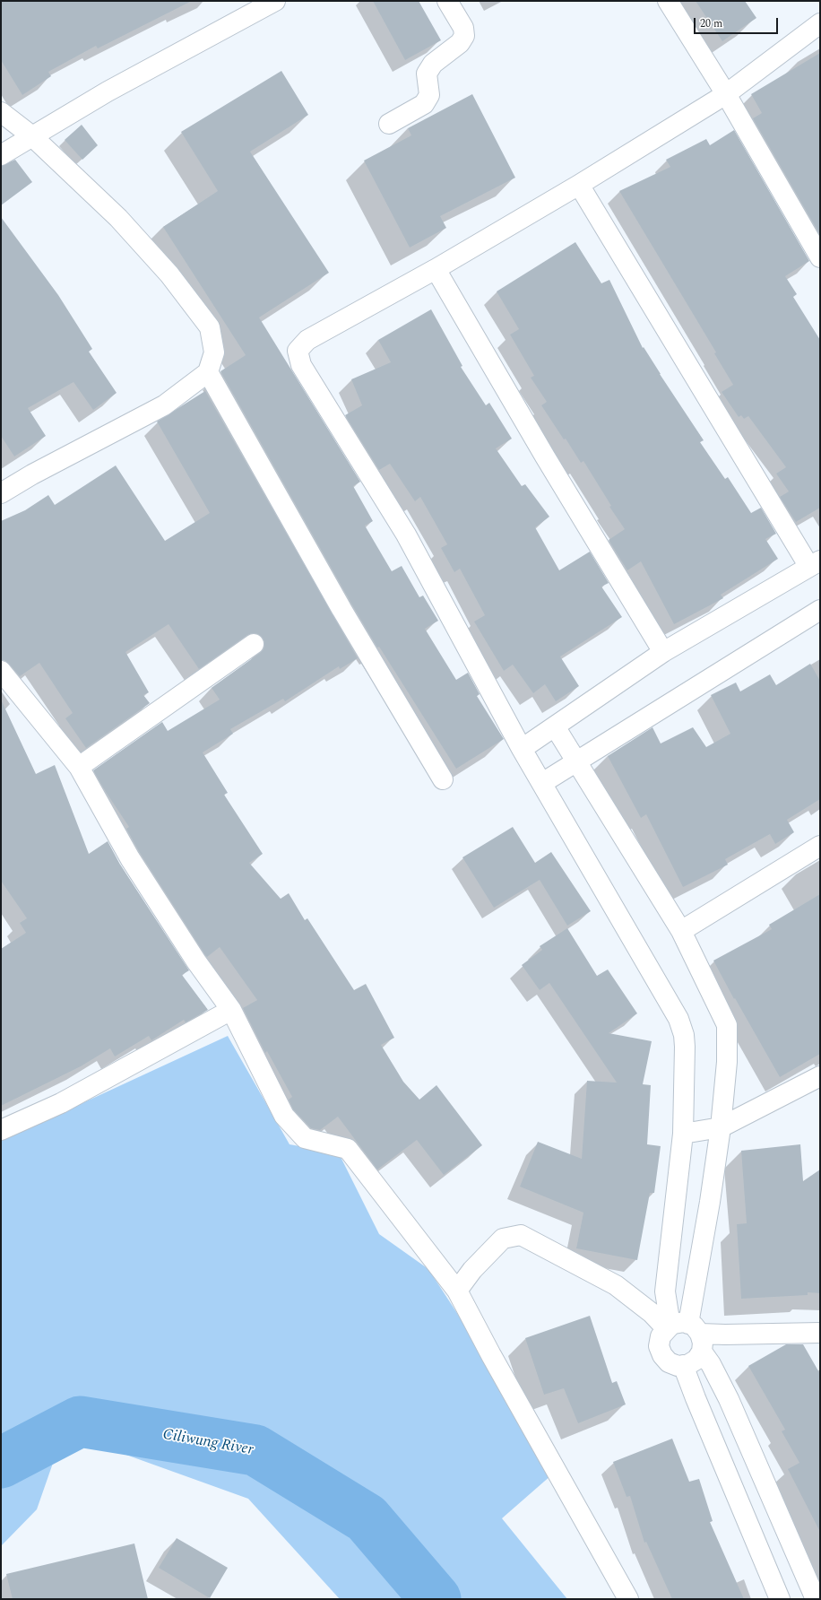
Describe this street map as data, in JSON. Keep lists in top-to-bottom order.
{
  "water": ["Ciliwung River"],
  "scale_bar": "20 m"
}
